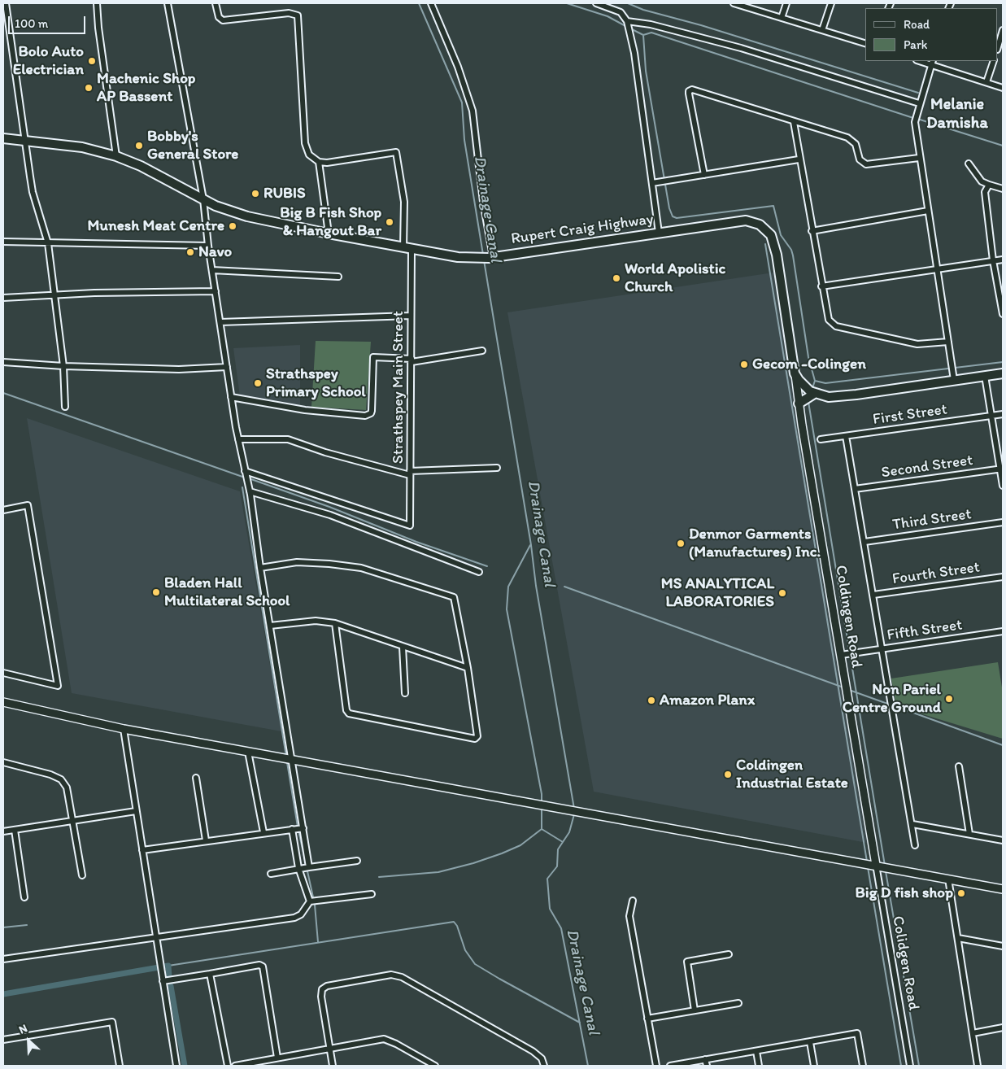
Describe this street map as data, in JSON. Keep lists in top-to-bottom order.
{
  "streets": {
    "main road": ["Rupert Craig Highway", "Coldingen Road"],
    "street": [
      "Strathspey Main Street",
      "First Street",
      "Second Street",
      "Third Street",
      "Fourth Street",
      "Fifth Street",
      "Colidgen Road"
    ]
  },
  "crossings": [
    ["Rupert Craig Highway", "Strathspey Main Street"],
    ["Rupert Craig Highway", "Coldingen Road"],
    ["Coldingen Road", "Fifth Street"],
    ["Coldingen Road", "Colidgen Road"]
  ],
  "districts": ["Melanie Damisha"],
  "water": ["Drainage Canal"],
  "places": [
    "Bolo Auto Electrician",
    "Machenic Shop AP Bassent",
    "Bobby's General Store",
    "RUBIS",
    "Big B Fish Shop & Hangout Bar",
    "Munesh Meat Centre",
    "Navo",
    "World Apolistic Church",
    "Gecom -Colingen",
    "Strathspey Primary School",
    "Denmor Garments (Manufactures) Inc.",
    "Bladen Hall Multilateral School",
    "MS ANALYTICAL LABORATORIES",
    "Non Pariel Centre Ground",
    "Amazon Planx",
    "Coldingen Industrial Estate",
    "Big D fish shop"
  ],
  "legend": ["Road", "Park"],
  "scale_bar": "100 m",
  "north": "top left"
}
